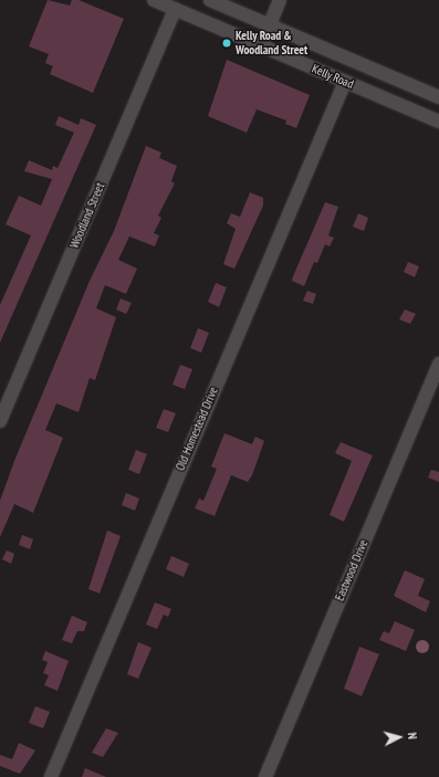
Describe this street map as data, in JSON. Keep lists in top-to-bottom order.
{
  "streets": {
    "street": [
      "Kelly Road",
      "Woodland Street",
      "Old Homestead Drive",
      "Eastwood Drive"
    ]
  },
  "crossings": [
    ["Kelly Road", "Woodland Street"],
    ["Kelly Road", "Old Homestead Drive"]
  ],
  "places": ["Kelly Road & Woodland Street"],
  "north": "right"
}
